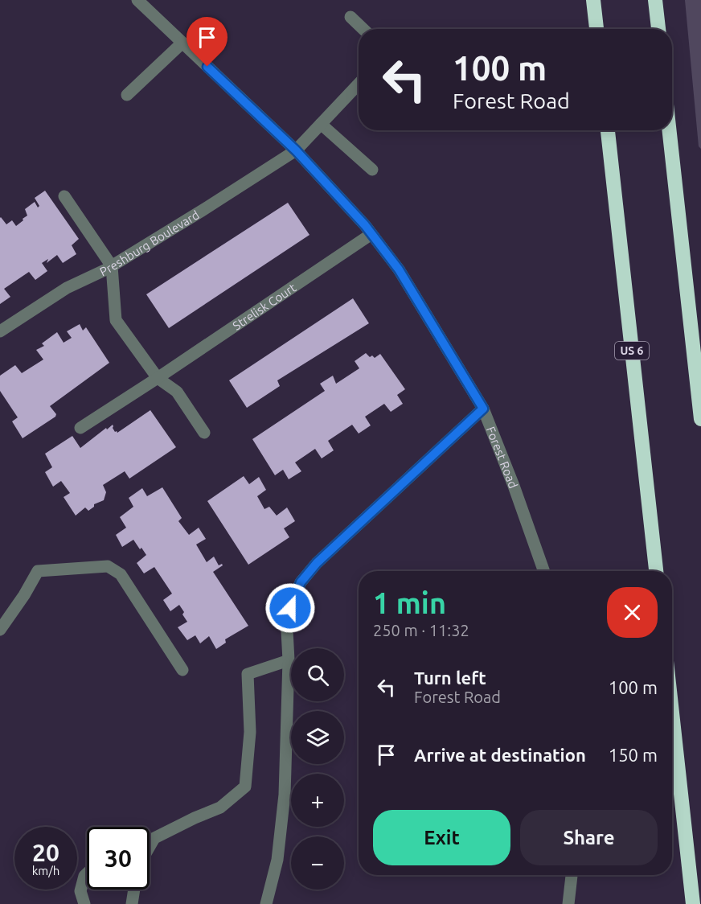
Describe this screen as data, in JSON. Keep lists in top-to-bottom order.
{
  "streets": {
    "highway": ["US 6"],
    "street": ["Preshburg Boulevard", "Strelisk Court", "Forest Road"]
  },
  "crossings": [
    ["Preshburg Boulevard", "Forest Road"],
    ["Strelisk Court", "Forest Road"]
  ],
  "page": {
    "turn": ["100 m", "Forest Road"],
    "heading": ["1 min", "250 m · 11:32"],
    "map_buttons": ["+", "−"],
    "list": [
      {
        "name": "Turn left",
        "note": "Forest Road",
        "value": "100 m"
      },
      {
        "name": "Arrive at destination",
        "value": "150 m"
      }
    ],
    "buttons": ["Exit", "Share"],
    "speed": "20 km/h",
    "limit": "30"
  }
}
